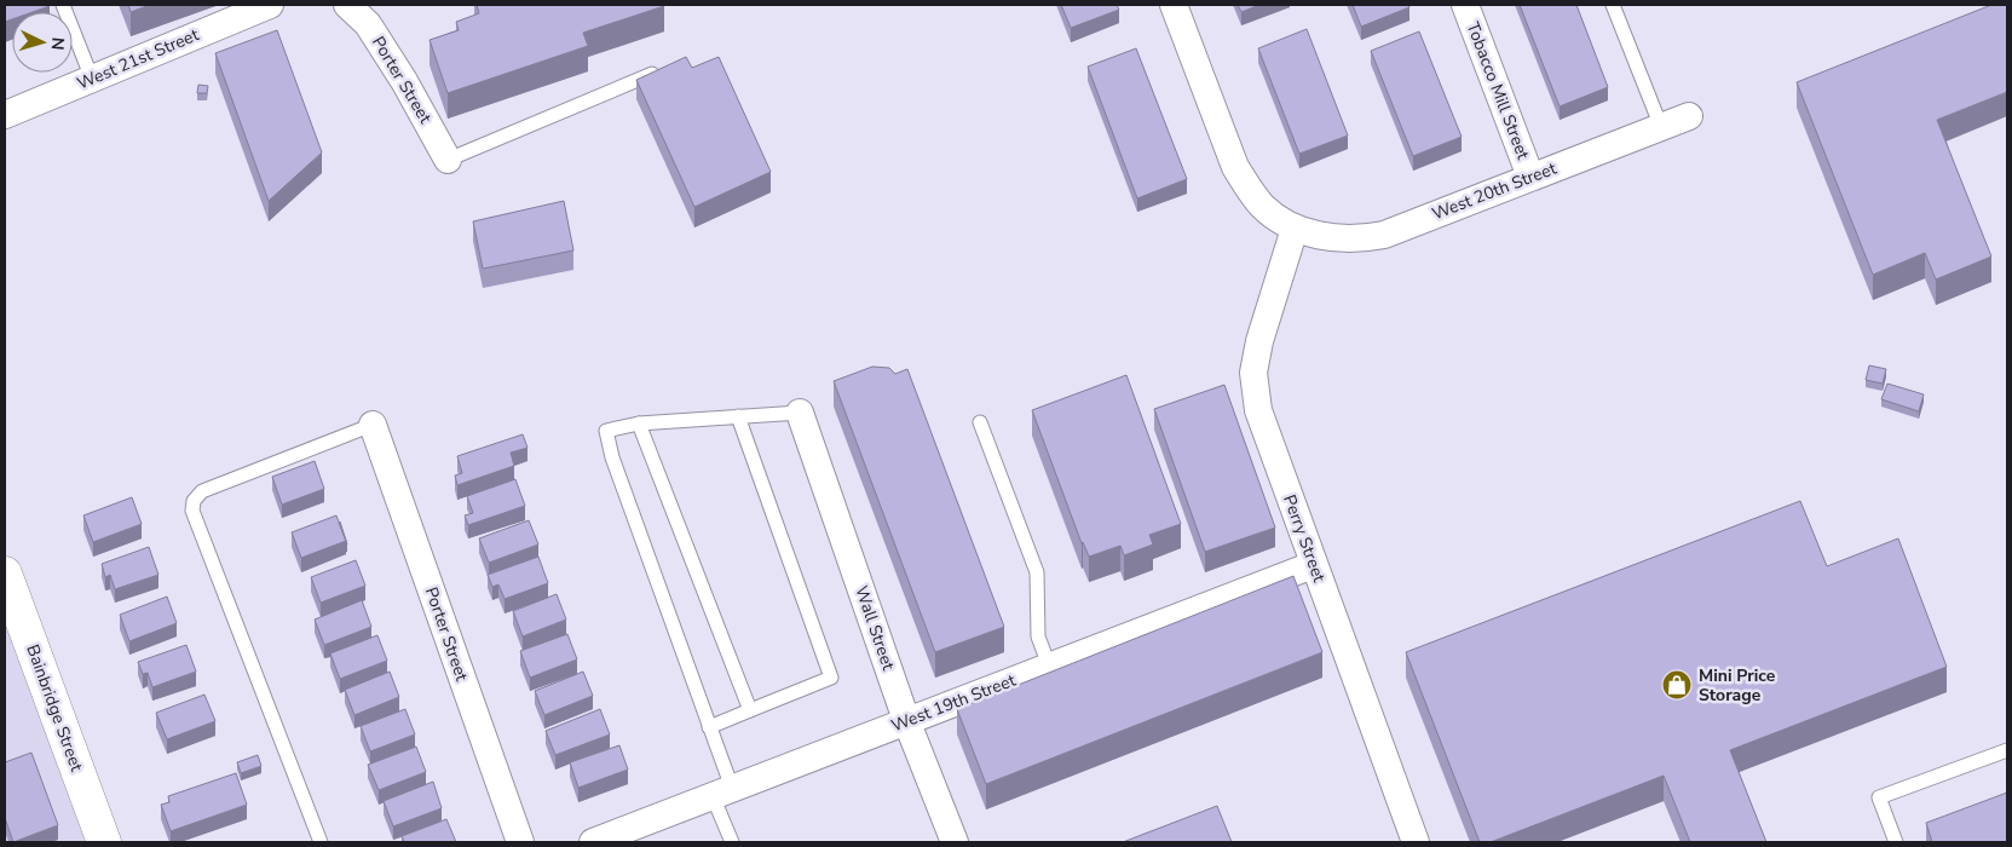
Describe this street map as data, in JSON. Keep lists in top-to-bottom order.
{
  "streets": {
    "street": [
      "West 21st Street",
      "Porter Street",
      "Tobacco Mill Street",
      "West 20th Street",
      "Perry Street",
      "Wall Street",
      "West 19th Street",
      "Bainbridge Street"
    ]
  },
  "crossings": [
    ["Tobacco Mill Street", "West 20th Street"],
    ["West 20th Street", "Perry Street"],
    ["Perry Street", "West 19th Street"],
    ["Wall Street", "West 19th Street"]
  ],
  "places": {
    "shop": ["Mini Price Storage"]
  },
  "north": "right"
}
